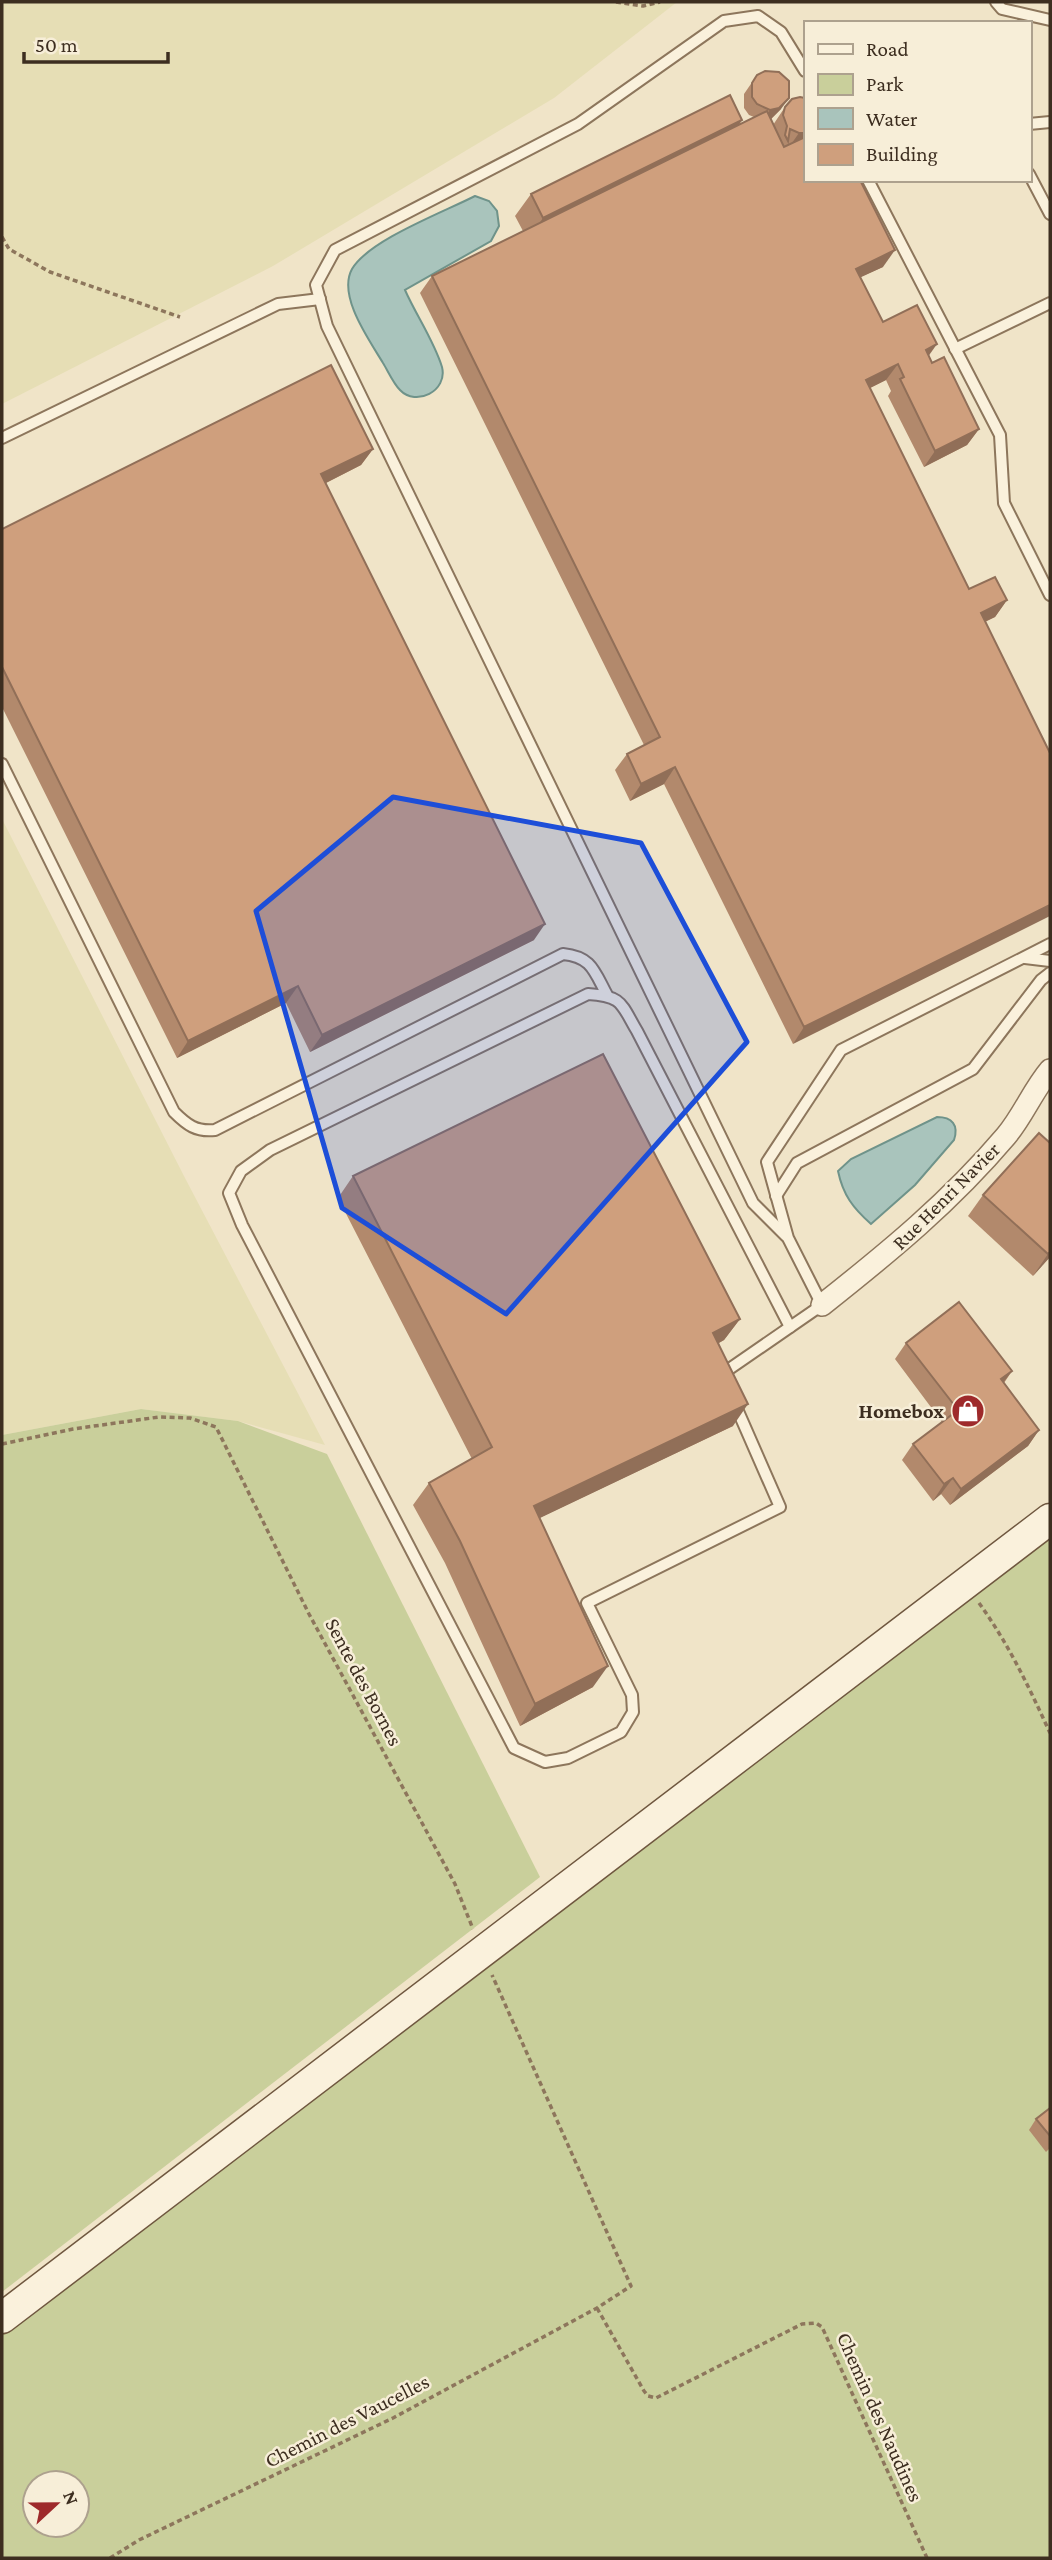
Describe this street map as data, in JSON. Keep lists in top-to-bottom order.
{
  "streets": {
    "street": ["Rue Henri Navier"],
    "path": ["Sente des Bornes", "Chemin des Naudines", "Chemin des Vaucelles"]
  },
  "crossings": [
    ["Sente des Bornes", "Chemin des Naudines"],
    ["Sente des Bornes", "Chemin des Vaucelles"],
    ["Chemin des Naudines", "Chemin des Vaucelles"]
  ],
  "places": {
    "shop": ["Homebox"]
  },
  "legend": [
    "Road",
    "Park",
    "Water",
    "Building"
  ],
  "scale_bar": "50 m",
  "north": "right"
}
